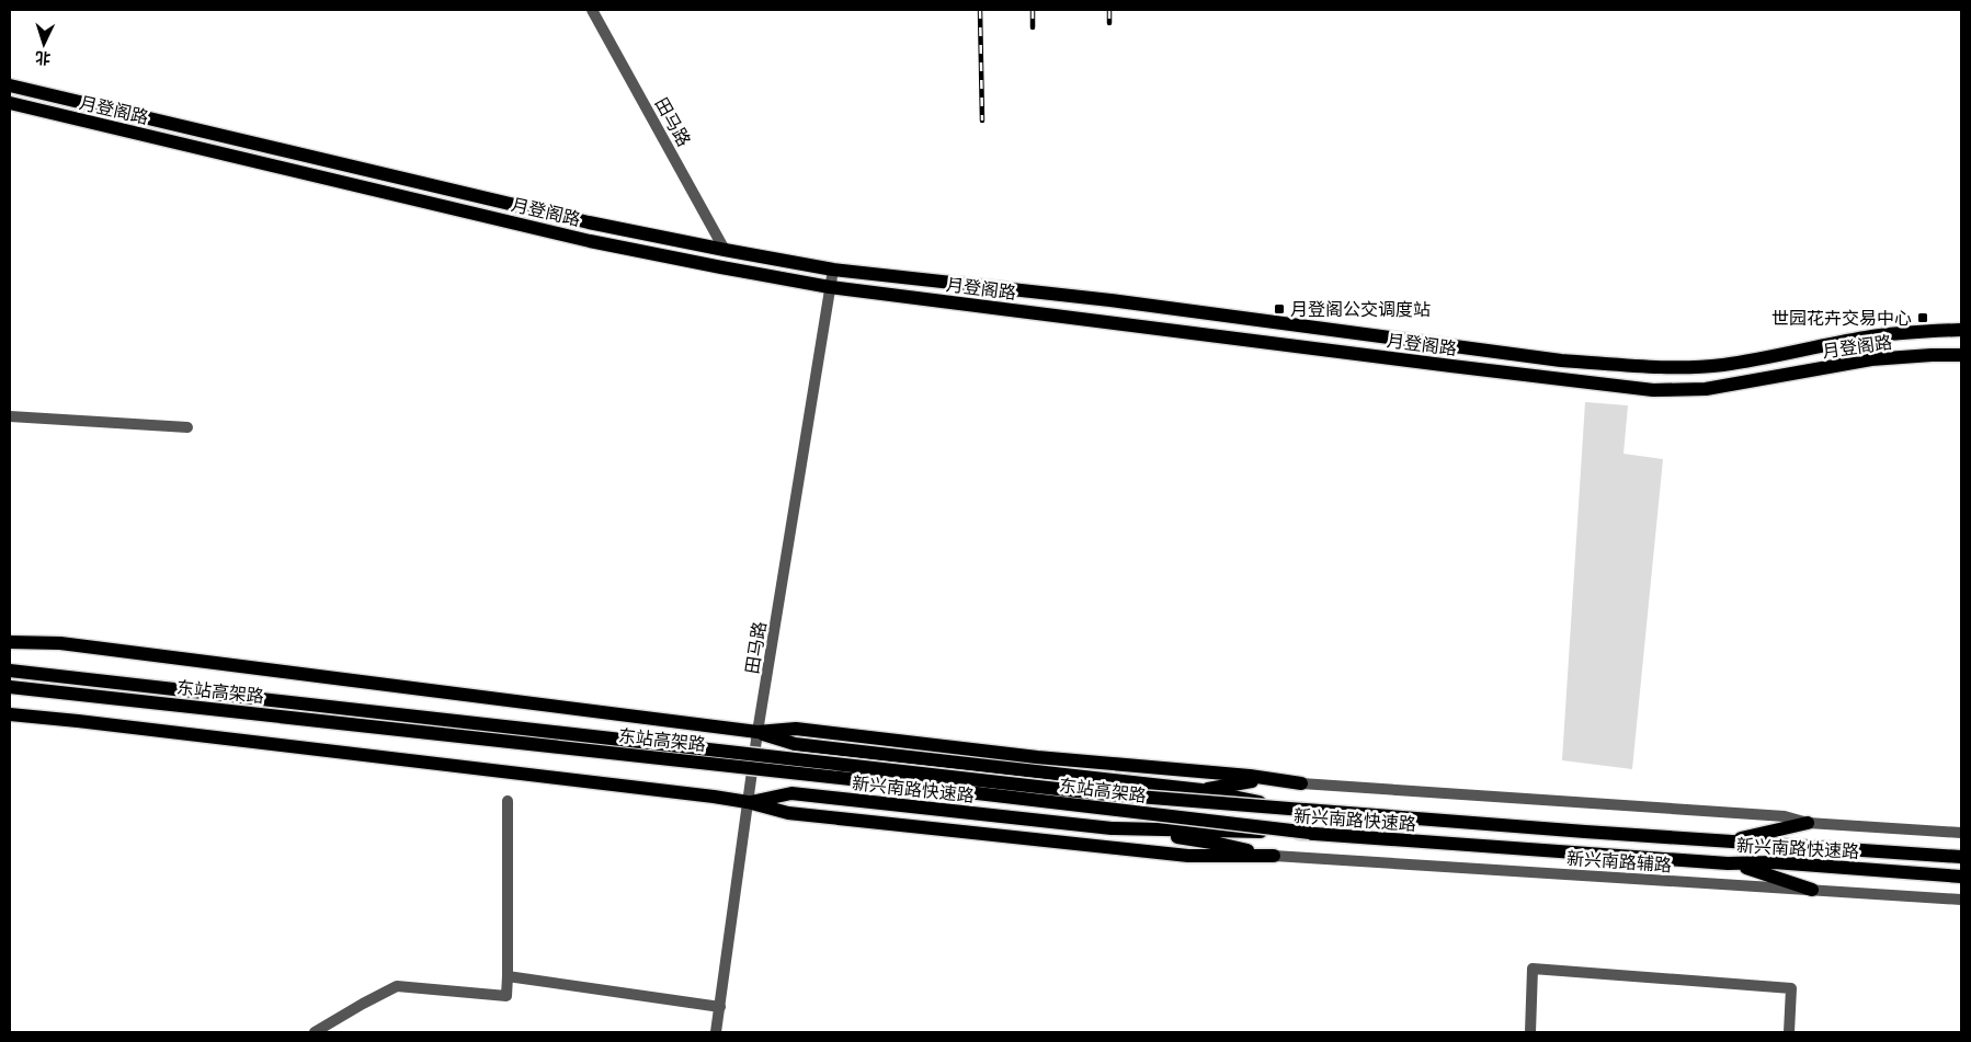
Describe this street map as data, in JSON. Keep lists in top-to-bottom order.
{
  "streets": {
    "main road": ["月登阁路", "东站高架路", "新兴南路快速路"],
    "street": ["田马路", "新兴南路辅路"]
  },
  "crossings": [
    ["月登阁路", "田马路"],
    ["田马路", "新兴南路快速路"],
    ["东站高架路", "新兴南路快速路"]
  ],
  "places": {
    "transit": ["月登阁公交调度站", "世园花卉交易中心"]
  },
  "north": "bottom"
}
